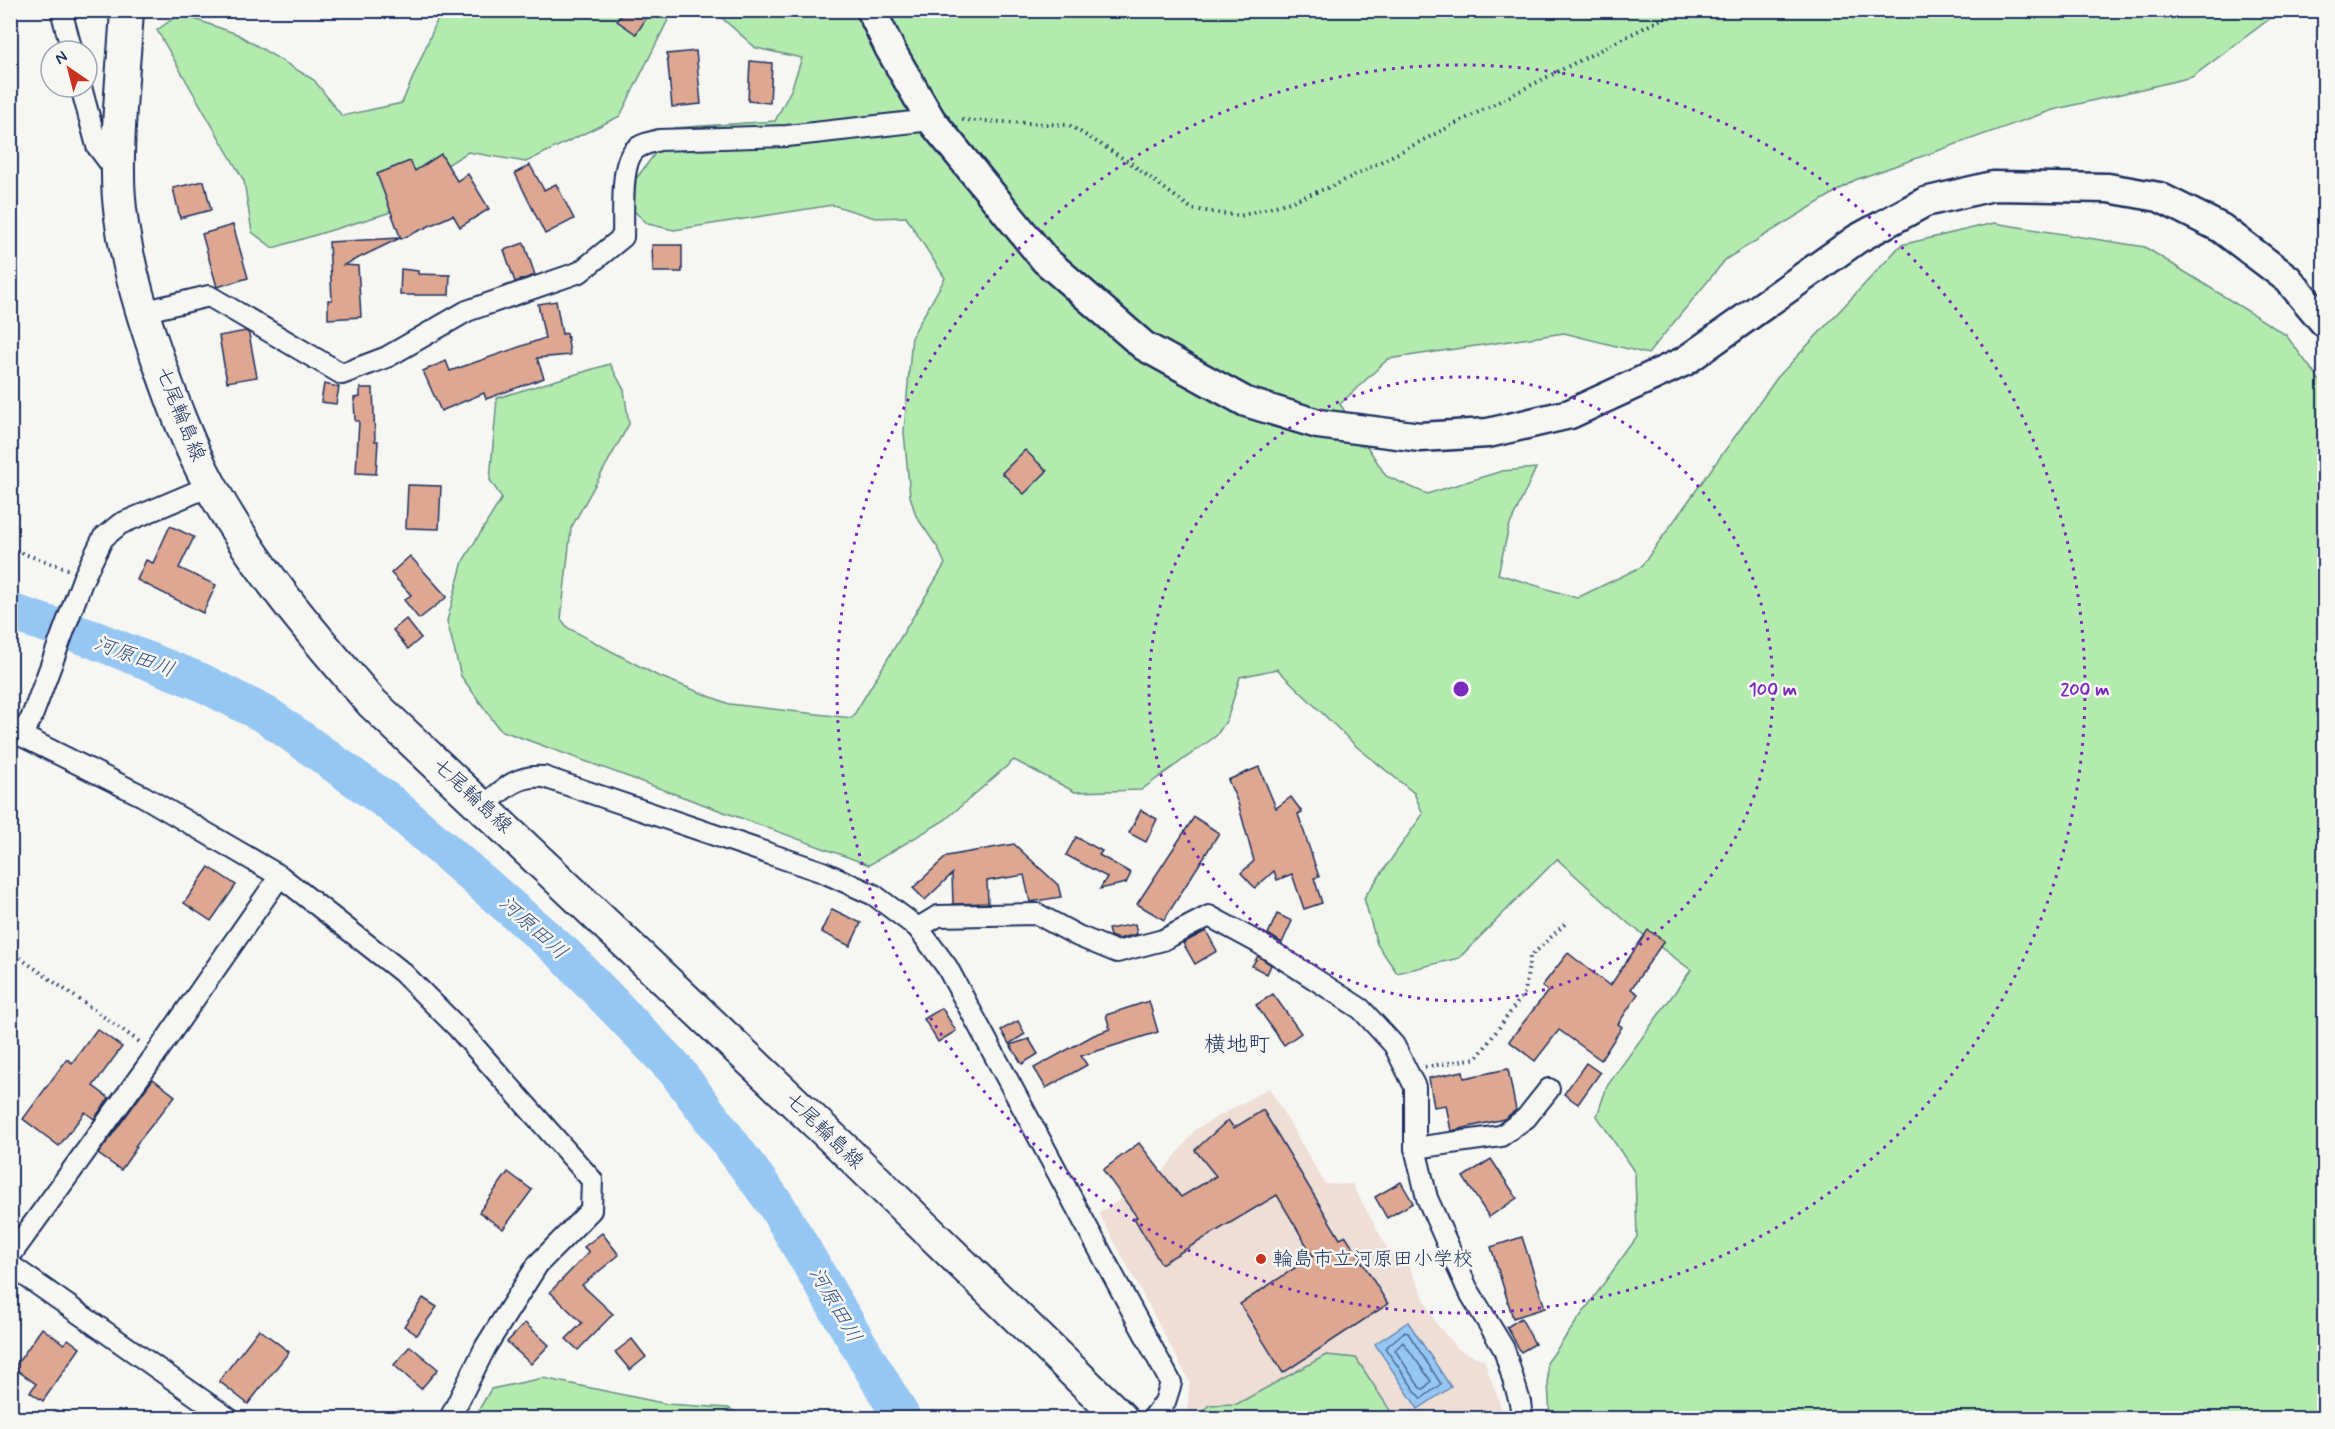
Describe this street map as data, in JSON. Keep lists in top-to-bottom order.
{
  "streets": {
    "main road": ["七尾輪島線"]
  },
  "districts": ["横地町"],
  "water": ["河原田川"],
  "places": ["輪島市立河原田小学校"],
  "north": "top left",
  "rings": ["100 m", "200 m"]
}
